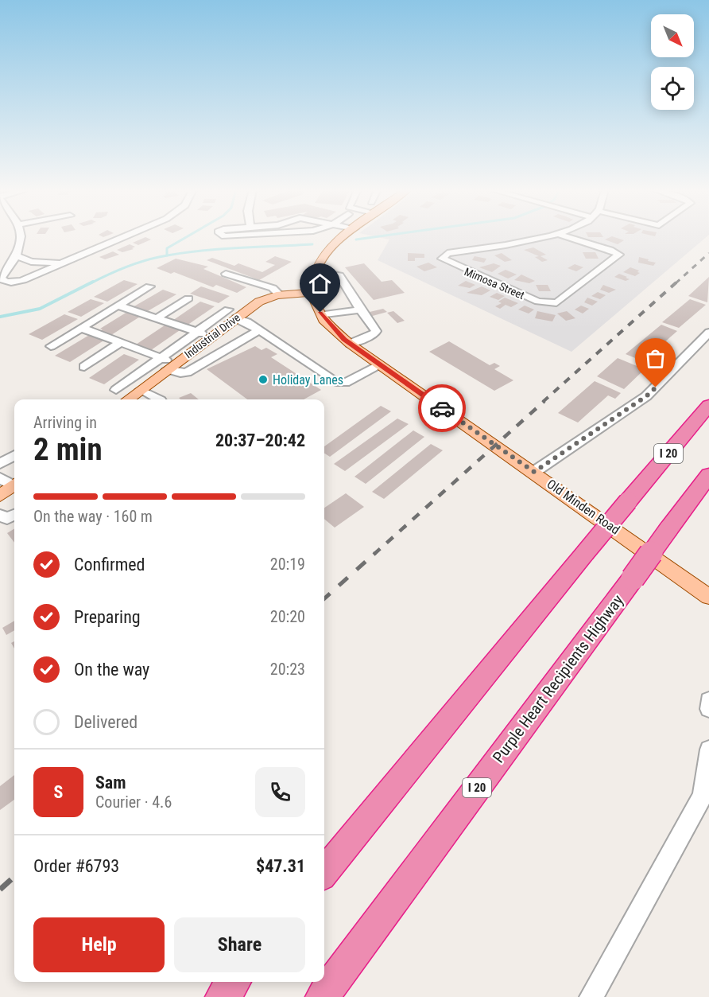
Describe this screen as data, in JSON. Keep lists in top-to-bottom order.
{
  "streets": {
    "highway": ["I 20", "Purple Heart Recipients Highway"],
    "main road": ["Industrial Drive", "Old Minden Road"],
    "street": ["Mimosa Street"]
  },
  "crossings": [
    ["Industrial Drive", "Old Minden Road"]
  ],
  "places": ["Holiday Lanes"],
  "north": "bottom right",
  "page": {
    "heading": ["2 min", "Arriving in", "20:37–20:42"],
    "panel": [
      "Sam",
      "Courier · 4.6",
      "Order #6793",
      "$47.31"
    ],
    "bar": "On the way · 160 m",
    "list": [
      ["Confirmed", "20:19"],
      ["Preparing", "20:20"],
      ["On the way", "20:23"],
      "Delivered"
    ],
    "round": "S",
    "buttons": ["Help", "Share"]
  }
}
